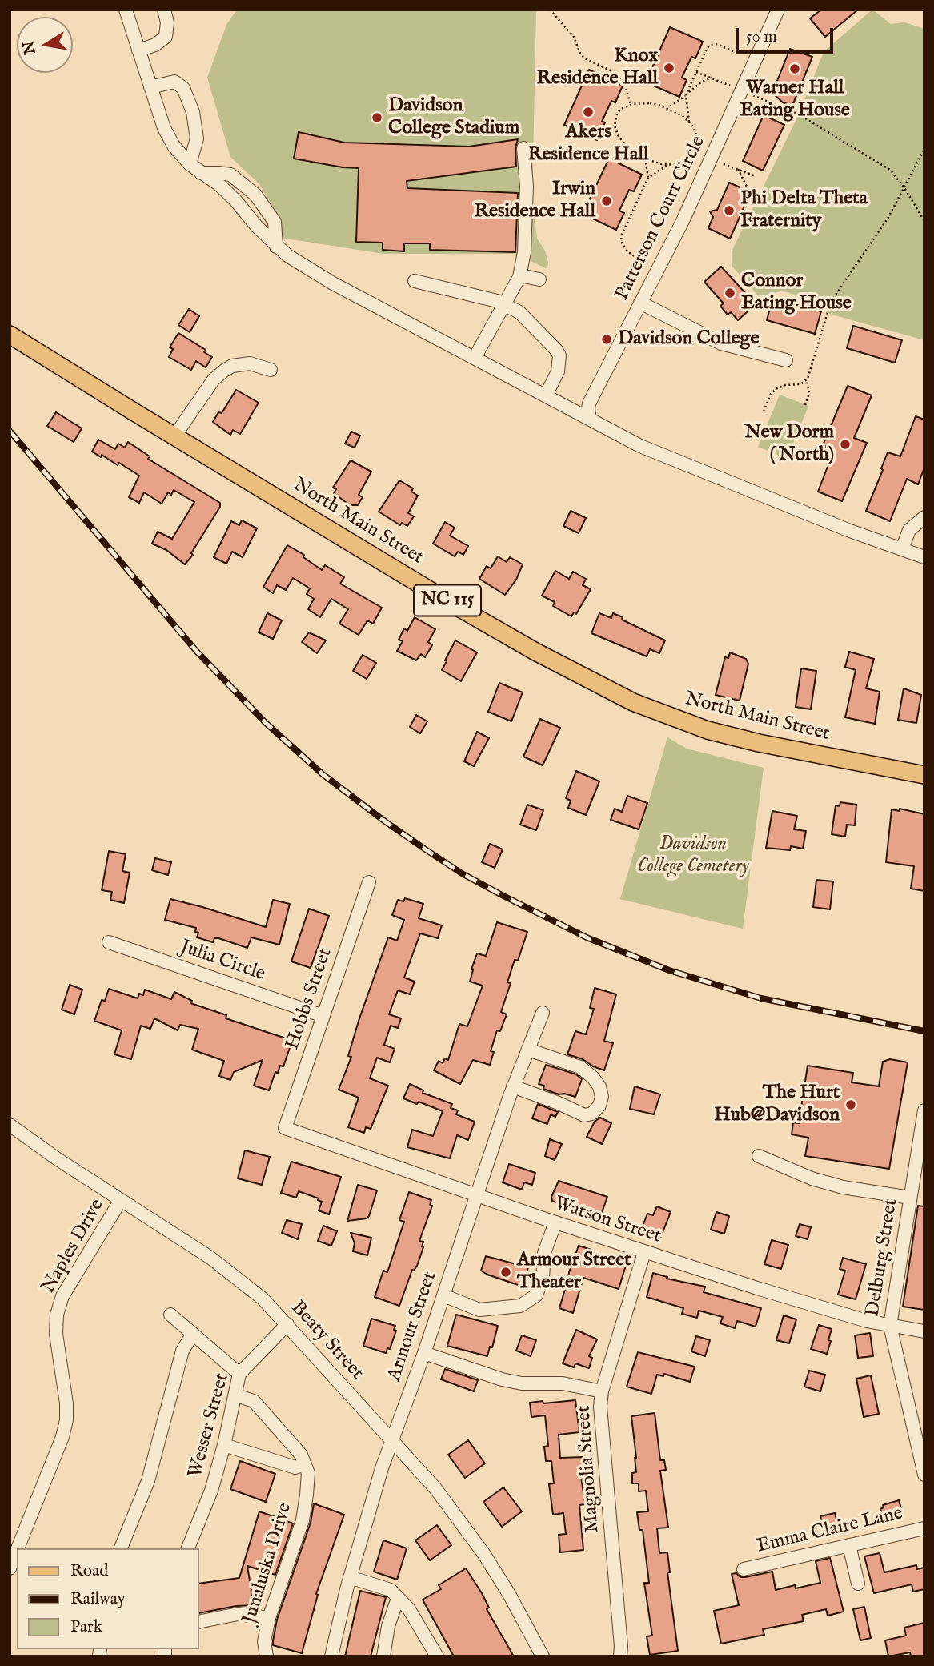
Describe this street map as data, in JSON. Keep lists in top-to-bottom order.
{
  "streets": {
    "main road": ["North Main Street", "NC 115"],
    "street": [
      "Patterson Court Circle",
      "Julia Circle",
      "Hobbs Street",
      "Watson Street",
      "Naples Drive",
      "Delburg Street",
      "Armour Street",
      "Beaty Street",
      "Wesser Street",
      "Magnolia Street",
      "Emma Claire Lane",
      "Junaluska Drive"
    ]
  },
  "crossings": [
    ["Julia Circle", "Hobbs Street"],
    ["Hobbs Street", "Watson Street"],
    ["Watson Street", "Delburg Street"],
    ["Watson Street", "Armour Street"],
    ["Watson Street", "Magnolia Street"],
    ["Naples Drive", "Beaty Street"],
    ["Armour Street", "Beaty Street"],
    ["Beaty Street", "Wesser Street"]
  ],
  "parks": ["Davidson College Cemetery"],
  "places": [
    "Knox Residence Hall",
    "Warner Hall Eating House",
    "Akers Residence Hall",
    "Davidson College Stadium",
    "Irwin Residence Hall",
    "Phi Delta Theta Fraternity",
    "Connor Eating House",
    "Davidson College",
    "New Dorm ( North)",
    "The Hurt Hub@Davidson",
    "Armour Street Theater"
  ],
  "legend": ["Road", "Railway", "Park"],
  "scale_bar": "50 m",
  "north": "left"
}
